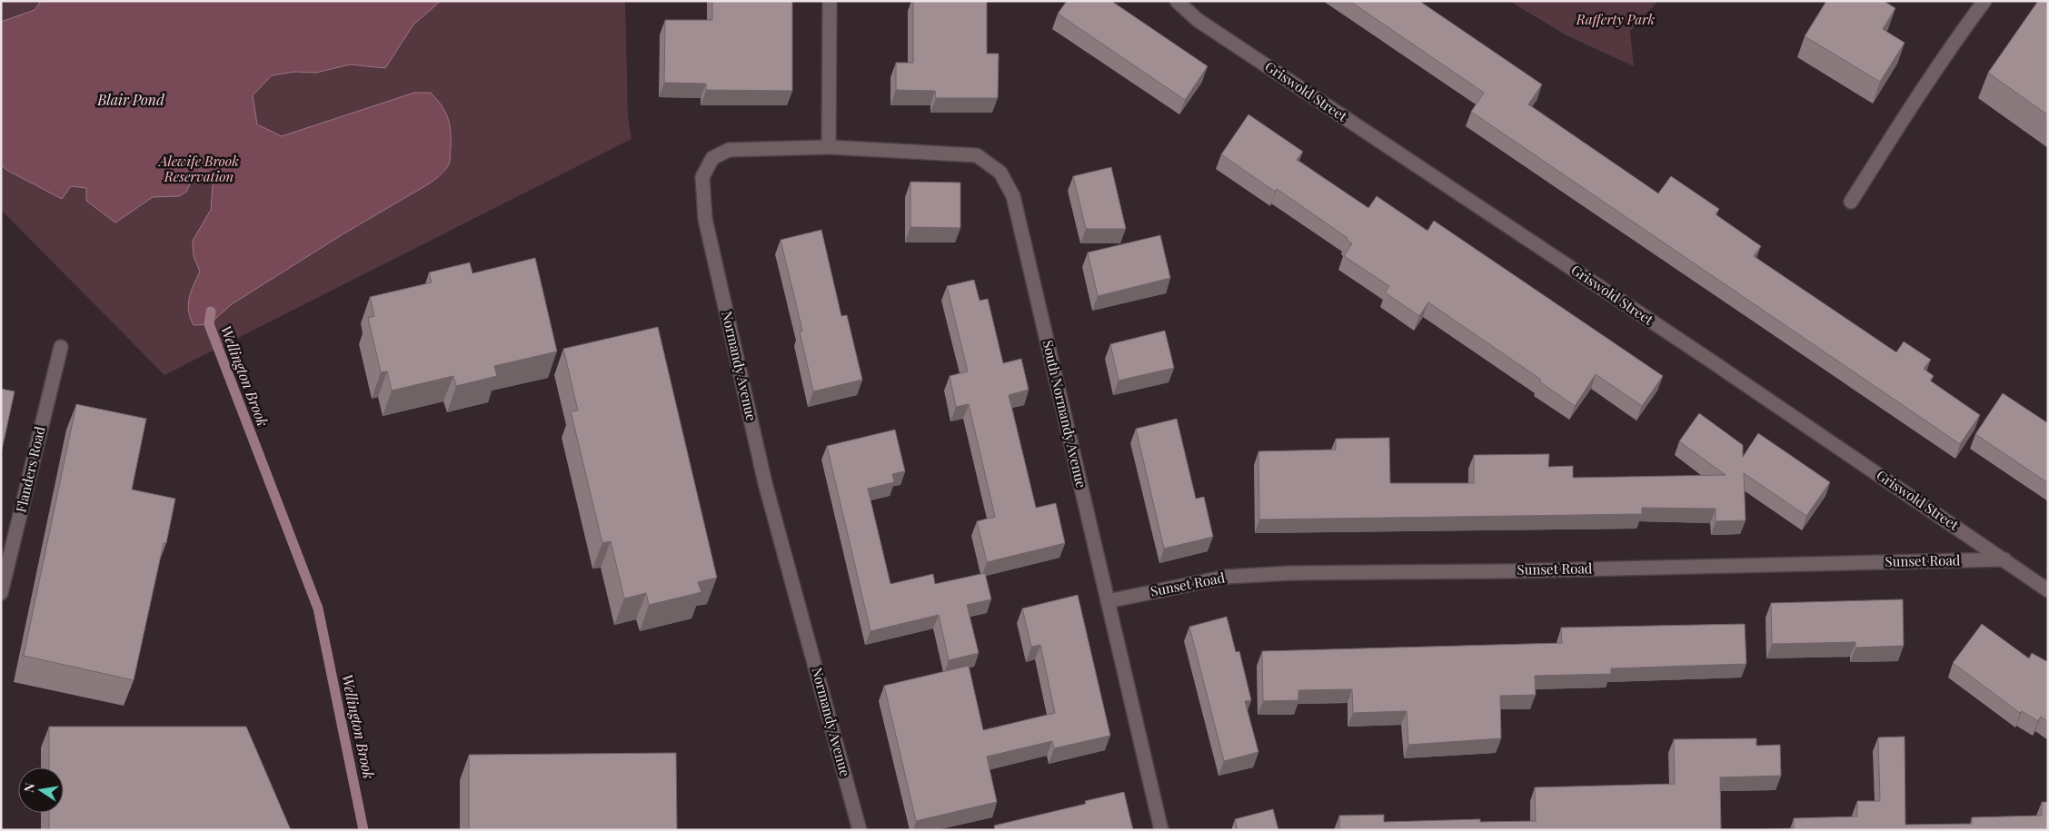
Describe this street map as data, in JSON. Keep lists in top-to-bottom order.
{
  "streets": {
    "street": [
      "Griswold Street",
      "Normandy Avenue",
      "South Normandy Avenue",
      "Flanders Road",
      "Sunset Road"
    ]
  },
  "crossings": [
    ["Griswold Street", "Sunset Road"],
    ["Normandy Avenue", "South Normandy Avenue"],
    ["South Normandy Avenue", "Sunset Road"]
  ],
  "water": ["Blair Pond", "Wellington Brook"],
  "parks": ["Rafferty Park", "Alewife Brook Reservation"],
  "north": "left"
}
